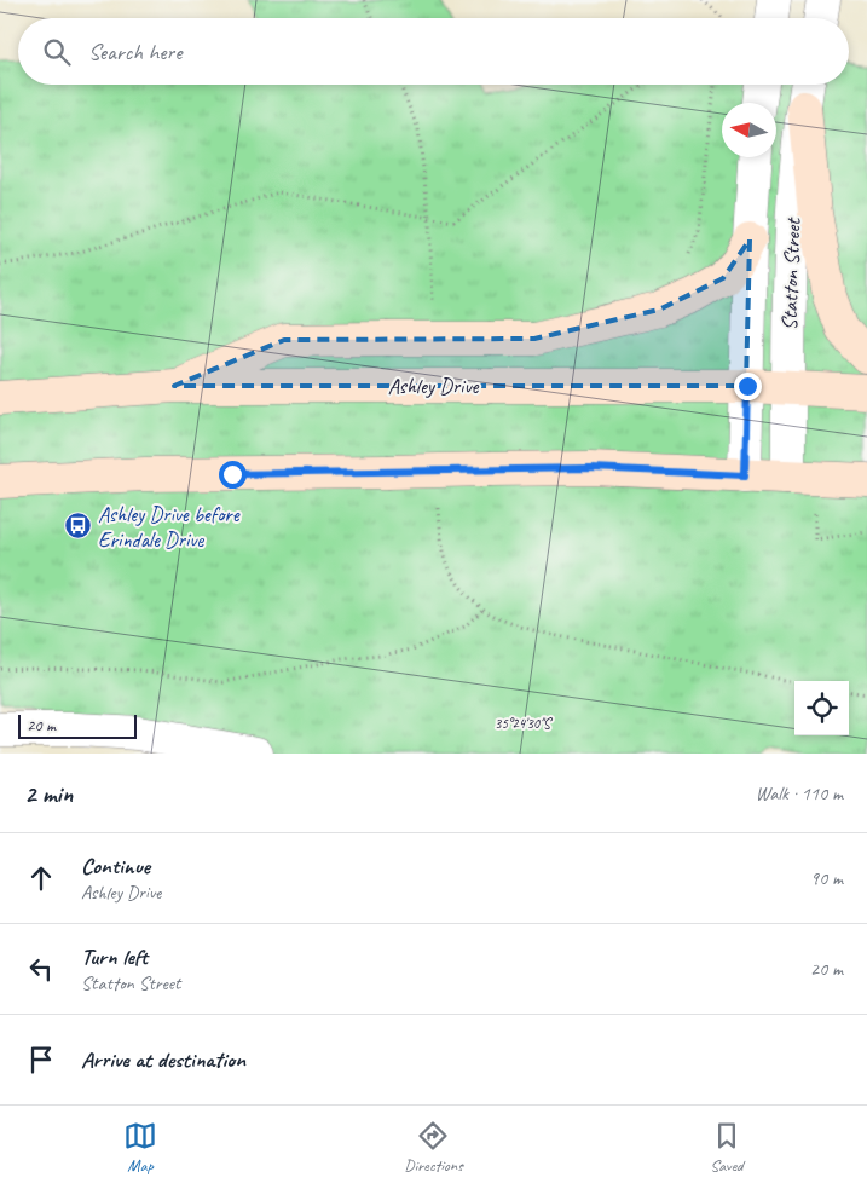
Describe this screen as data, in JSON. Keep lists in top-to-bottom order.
{
  "streets": {
    "main road": ["Ashley Drive"],
    "street": ["Statton Street"]
  },
  "crossings": [
    ["Statton Street", "Ashley Drive"]
  ],
  "places": {
    "bus stop": ["Ashley Drive before Erindale Drive"]
  },
  "scale_bar": "20 m",
  "north": "left",
  "page": {
    "search": "Search here",
    "scale": "20 m",
    "heading": ["2 min", "Walk · 110 m"],
    "list": [
      ["Continue", "Ashley Drive", "90 m"],
      ["Turn left", "Statton Street", "20 m"],
      "Arrive at destination"
    ],
    "nav": ["Map", "Directions", "Saved"]
  },
  "coordinates": ["35°24'30\"S"]
}
